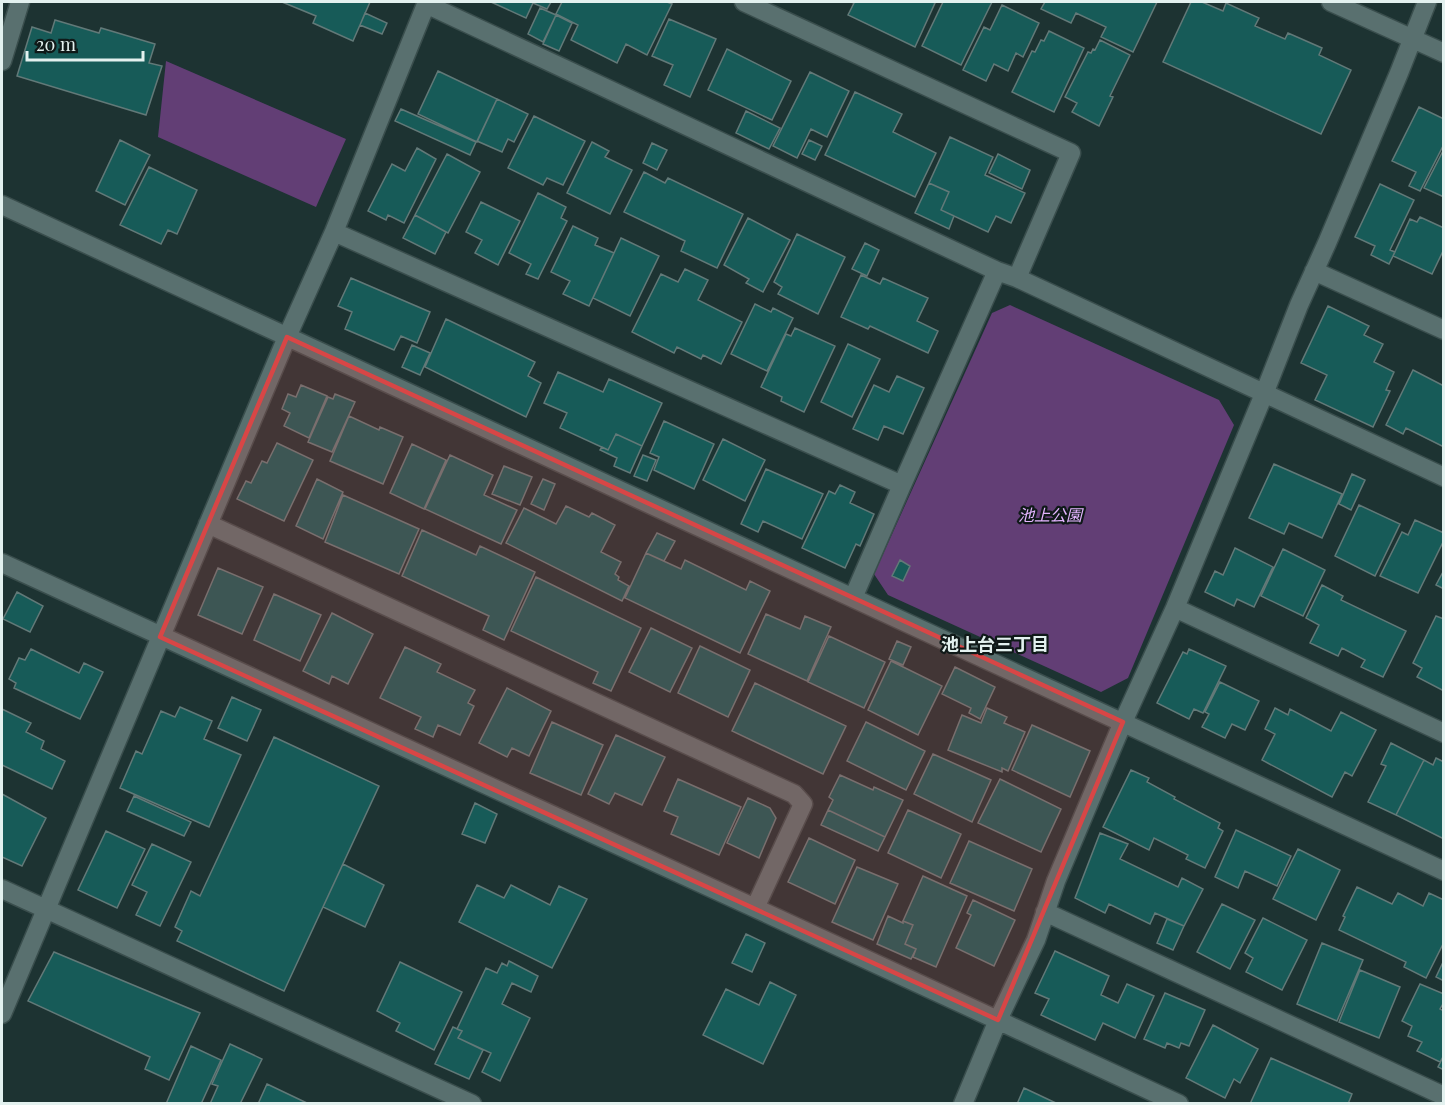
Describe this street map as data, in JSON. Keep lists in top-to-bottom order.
{
  "districts": ["池上台三丁目"],
  "parks": ["池上公園"],
  "scale_bar": "20 m"
}
